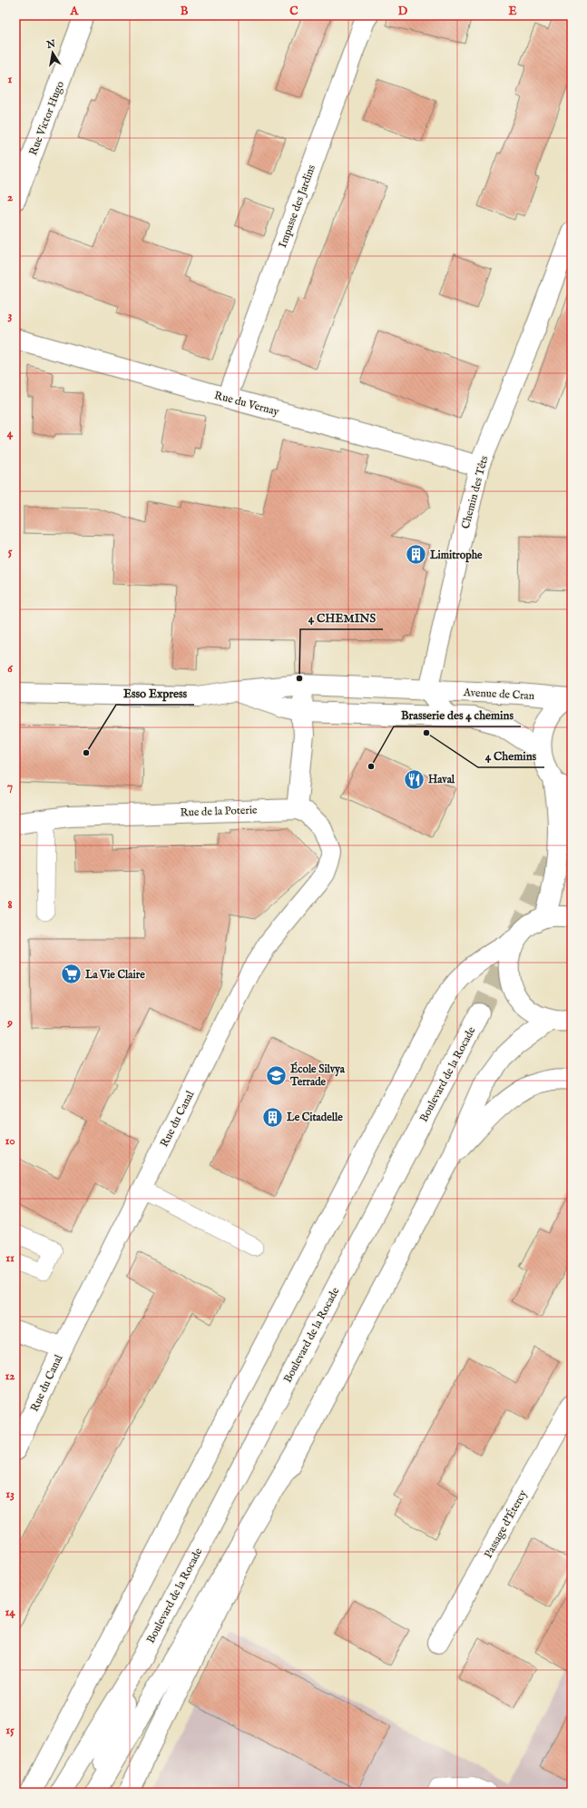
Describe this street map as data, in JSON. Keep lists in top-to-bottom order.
{
  "streets": {
    "main road": [
      "Rue Victor Hugo",
      "Impasse des Jardins",
      "Rue du Vernay",
      "Chemin des Têts",
      "Avenue de Cran",
      "Rue de la Poterie",
      "Boulevard de la Rocade",
      "Rue du Canal",
      "Passage d'Étercy"
    ]
  },
  "crossings": [
    ["Impasse des Jardins", "Rue du Vernay"],
    ["Rue du Vernay", "Chemin des Têts"],
    ["Chemin des Têts", "Avenue de Cran"],
    ["Rue de la Poterie", "Rue du Canal"]
  ],
  "places": {
    "building": ["Limitrophe", "Le Citadelle"],
    "other": [
      "4 CHEMINS",
      "4 Chemins",
      "Esso Express",
      "Brasserie des 4 chemins"
    ],
    "restaurant": ["Haval"],
    "supermarket": ["La Vie Claire"],
    "school or university": ["École Silvya Terrade"]
  },
  "north": "top",
  "grid": {
    "columns": [
      "A",
      "B",
      "C",
      "D",
      "E"
    ],
    "rows": [
      "1",
      "2",
      "3",
      "4",
      "5",
      "6",
      "7",
      "8",
      "9",
      "10",
      "11",
      "12",
      "13",
      "14",
      "15"
    ]
  }
}
